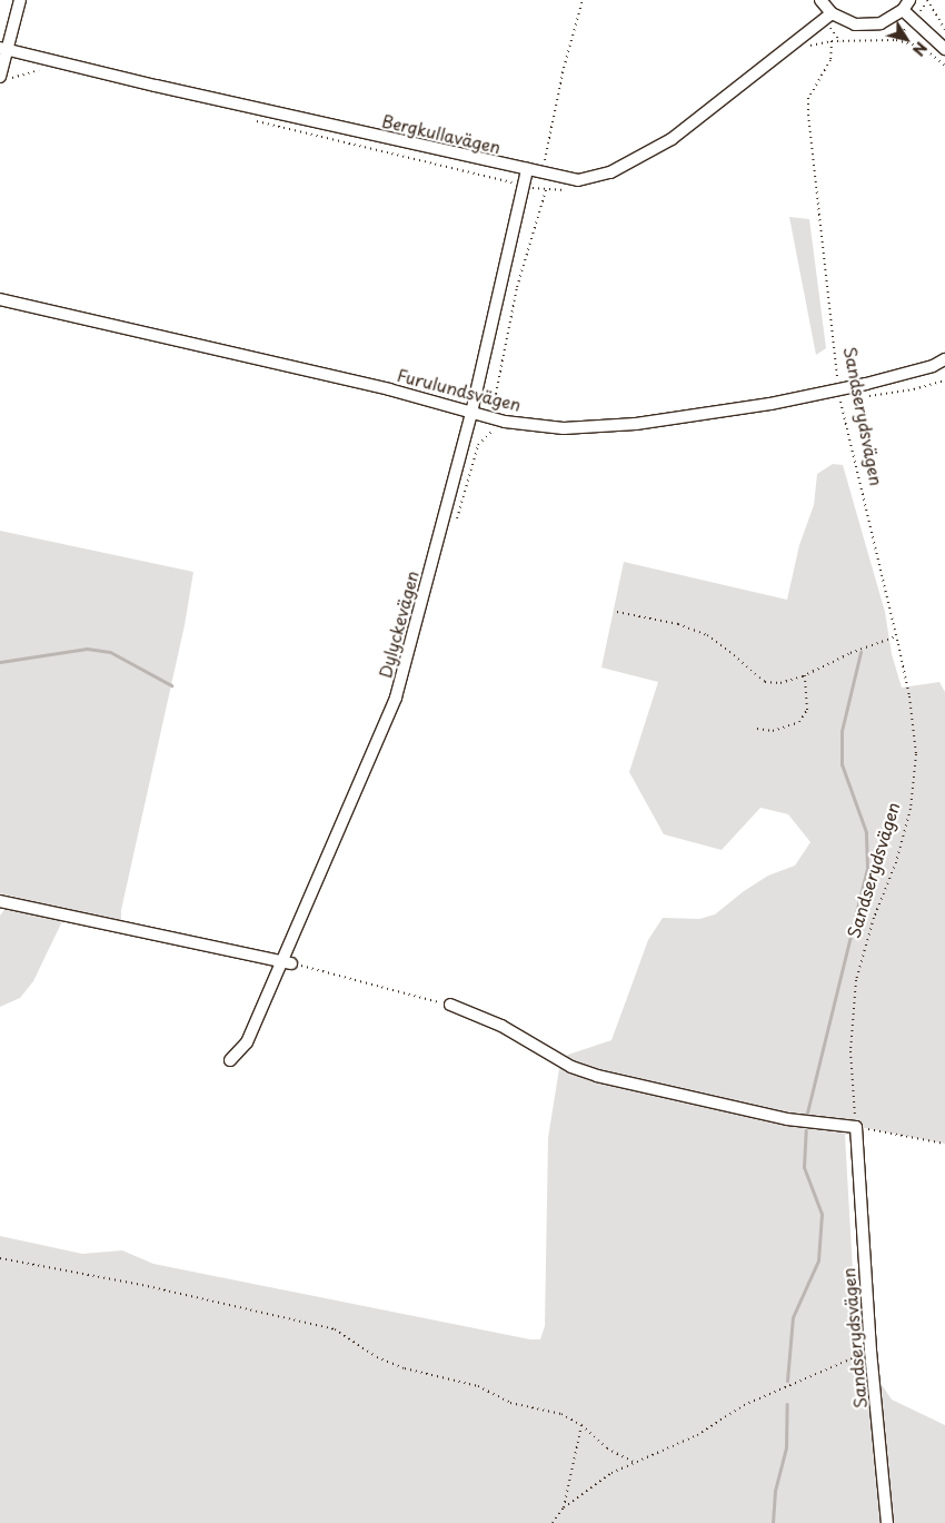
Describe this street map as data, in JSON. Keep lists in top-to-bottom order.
{
  "streets": {
    "street": [
      "Bergkullavägen",
      "Furulundsvägen",
      "Sandserydsvägen",
      "Dylyckevägen"
    ]
  },
  "crossings": [
    ["Bergkullavägen", "Dylyckevägen"],
    ["Furulundsvägen", "Sandserydsvägen"],
    ["Furulundsvägen", "Dylyckevägen"]
  ],
  "north": "bottom right"
}
